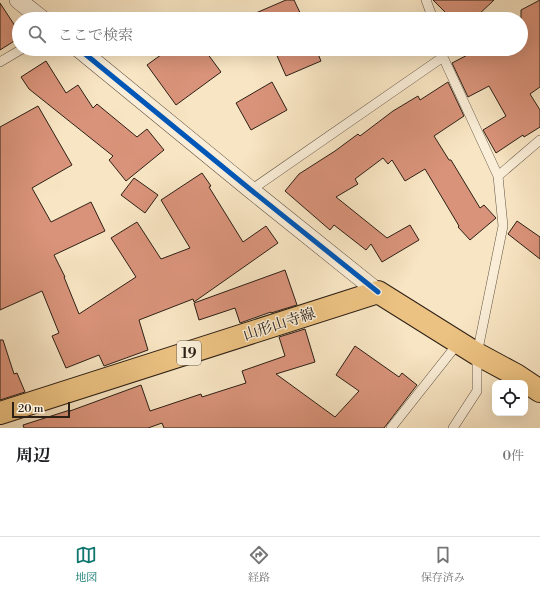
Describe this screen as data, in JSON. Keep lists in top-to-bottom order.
{
  "streets": {
    "main road": ["山形山寺線", "19"]
  },
  "scale_bar": "20 m",
  "page": {
    "search": "ここで検索",
    "scale": "20 m",
    "heading": ["周辺", "0件"],
    "nav": ["地図", "経路", "保存済み"]
  }
}
